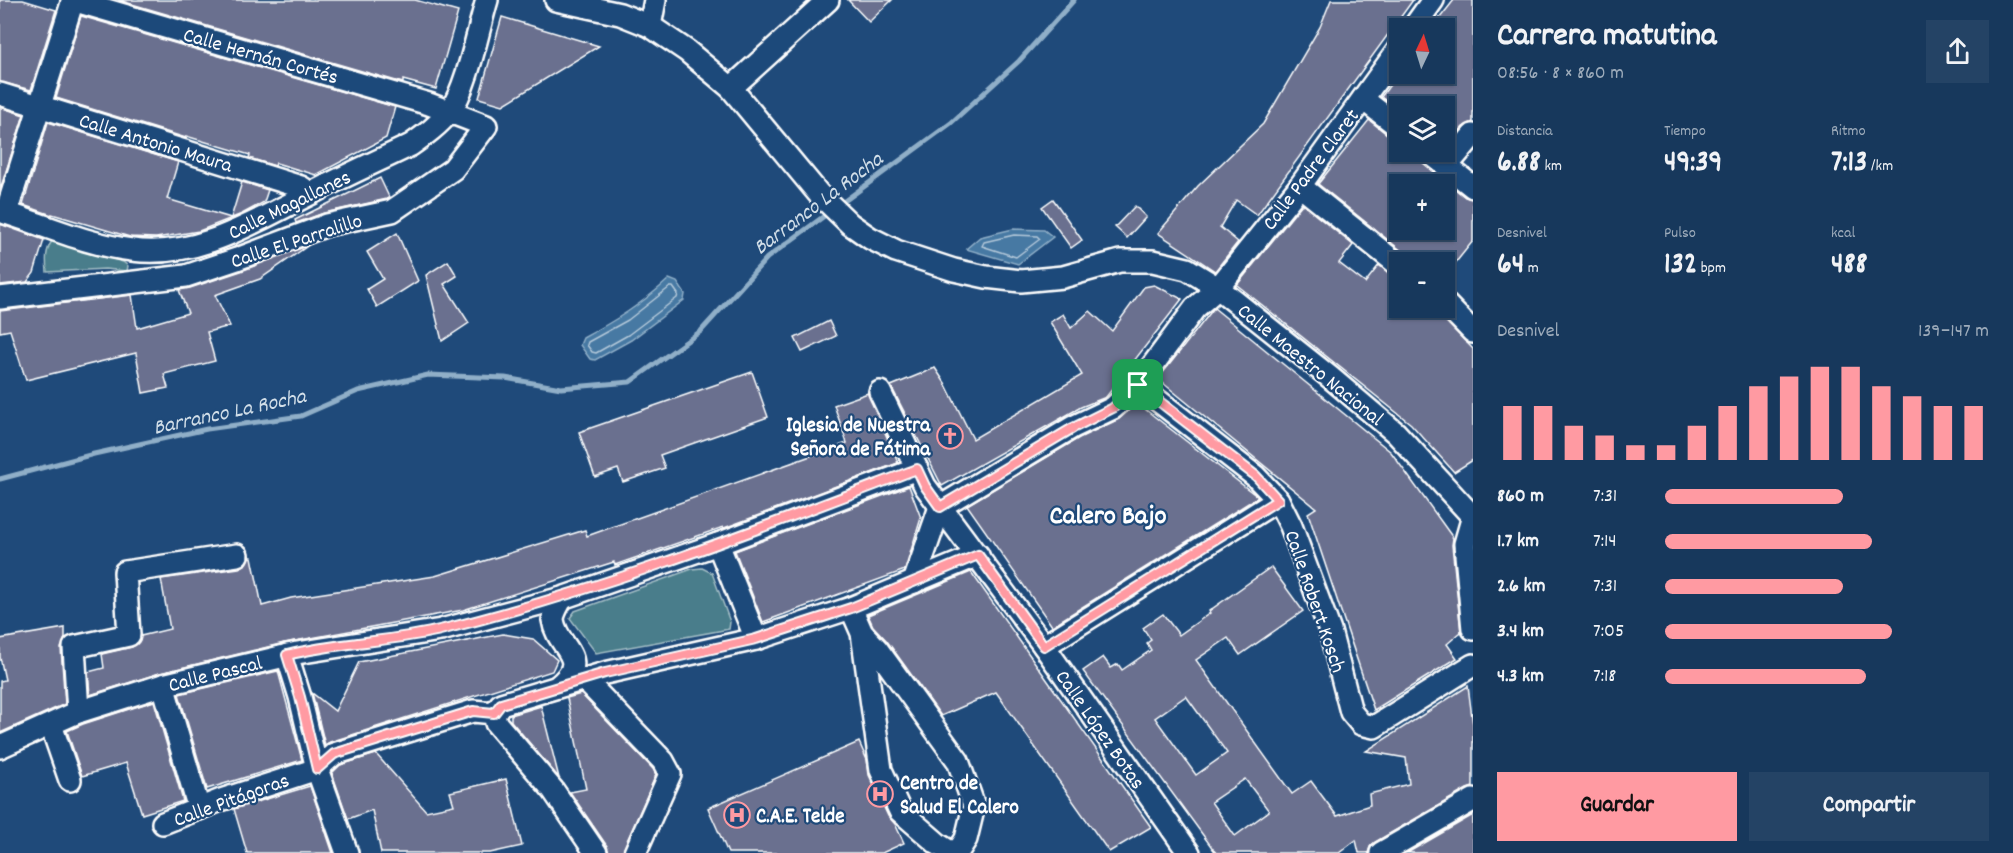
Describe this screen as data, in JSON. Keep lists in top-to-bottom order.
{
  "streets": {
    "street": [
      "Calle Hernán Cortés",
      "Calle Antonio Maura",
      "Calle Padre Claret",
      "Calle Magallanes",
      "Calle El Parralillo",
      "Calle Maestro Nacional",
      "Calle Robert Kosch",
      "Calle Pascal",
      "Calle López Botas",
      "Calle Pitágoras"
    ]
  },
  "crossings": [
    ["Calle Hernán Cortés", "Calle Magallanes"],
    ["Calle Hernán Cortés", "Calle El Parralillo"],
    ["Calle Antonio Maura", "Calle Magallanes"],
    ["Calle Padre Claret", "Calle Maestro Nacional"],
    ["Calle Padre Claret", "Calle Robert Kosch"],
    ["Calle Padre Claret", "Calle López Botas"],
    ["Calle Magallanes", "Calle El Parralillo"],
    ["Calle Pascal", "Calle López Botas"],
    ["Calle López Botas", "Calle Pitágoras"]
  ],
  "districts": ["Calero Bajo"],
  "water": ["Barranco La Rocha"],
  "places": {
    "church": ["Iglesia de Nuestra Señora de Fátima"],
    "hospital": ["Centro de Salud El Calero", "C.A.E. Telde"]
  },
  "north": "top",
  "page": {
    "heading": ["Carrera matutina", "08:56 · 8 × 860 m"],
    "map_buttons": ["+", "−"],
    "stats": [
      ["Distancia", "6.88 km"],
      ["Tiempo", "49:39"],
      ["Ritmo", "7:13 /km"],
      ["Desnivel", "64 m"],
      ["Pulso", "132 bpm"],
      ["kcal", "488"]
    ],
    "chart": ["Desnivel", "139–147 m"],
    "list": [
      {
        "name": "860 m",
        "note": "7:31"
      },
      {
        "name": "1.7 km",
        "note": "7:14"
      },
      {
        "name": "2.6 km",
        "note": "7:31"
      },
      {
        "name": "3.4 km",
        "note": "7:05"
      },
      {
        "name": "4.3 km",
        "note": "7:18"
      }
    ],
    "buttons": ["Guardar", "Compartir"]
  }
}
